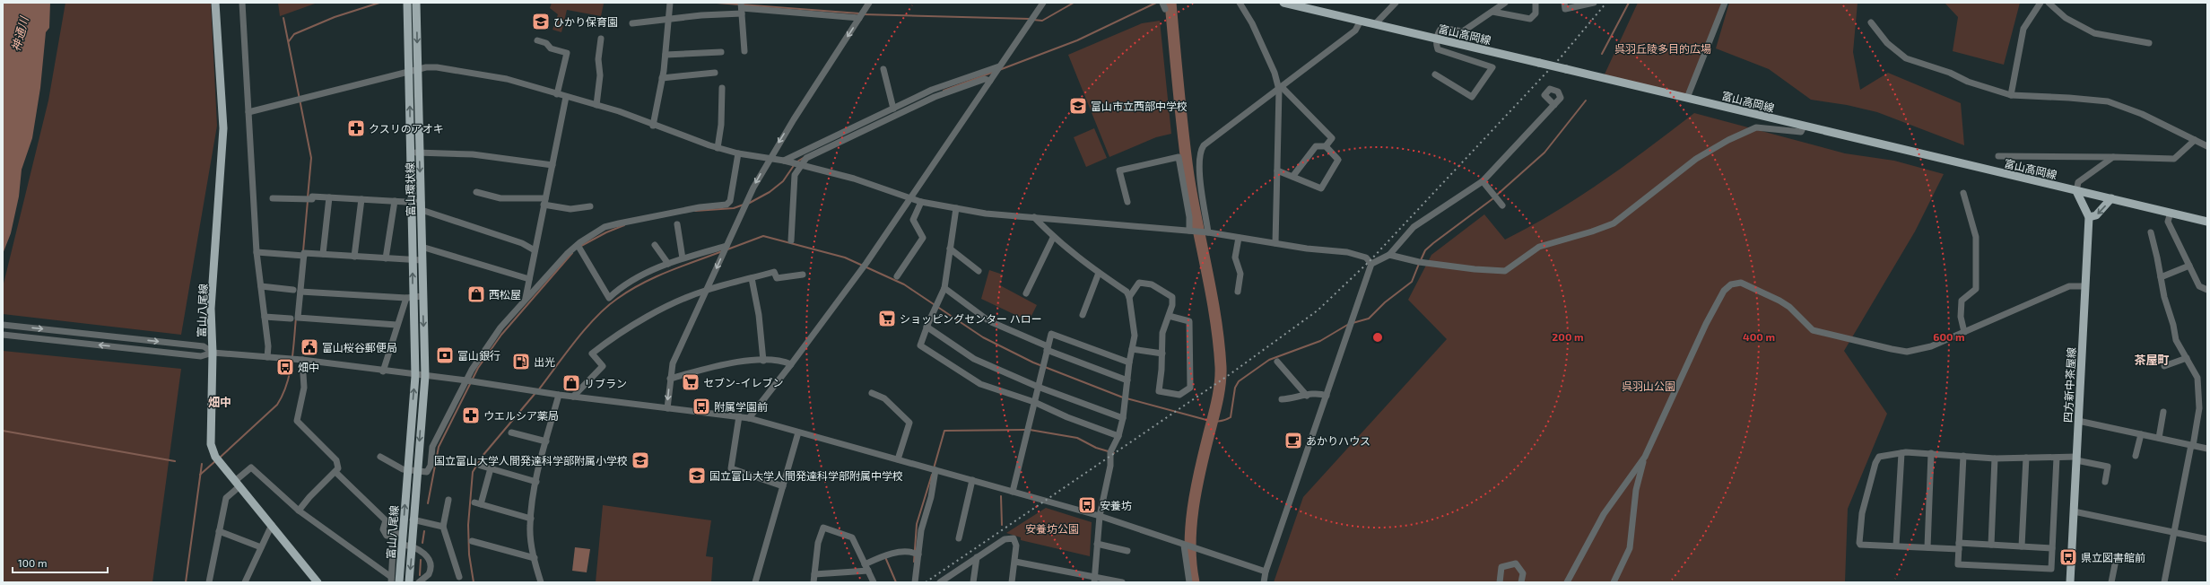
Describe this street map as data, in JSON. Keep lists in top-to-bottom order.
{
  "streets": {
    "main road": [
      "富山高岡線",
      "富山環状線",
      "富山八尾線",
      "四方新中茶屋線"
    ]
  },
  "crossings": [
    ["富山高岡線", "四方新中茶屋線"],
    ["富山環状線", "富山八尾線"]
  ],
  "districts": ["茶屋町", "畑中"],
  "water": ["神通川"],
  "parks": ["呉羽丘陵多目的広場", "呉羽山公園", "安養坊公園"],
  "places": {
    "school or university": [
      "ひかり保育園",
      "富山市立西部中学校",
      "国立富山大学人間発達科学部附属小学校",
      "国立富山大学人間発達科学部附属中学校"
    ],
    "pharmacy": ["クスリのアオキ", "ウエルシア薬局"],
    "shop": ["西松屋", "リブラン"],
    "supermarket": ["ショッピングセンター ハロー", "セブン-イレブン"],
    "public building": ["富山桜谷郵便局"],
    "bank": ["富山銀行"],
    "fuel station": ["出光"],
    "bus stop": [
      "畑中",
      "附属学園前",
      "安養坊",
      "県立図書館前"
    ],
    "cafe": ["あかりハウス"]
  },
  "scale_bar": "100 m",
  "rings": ["200 m", "400 m", "600 m"]
}
